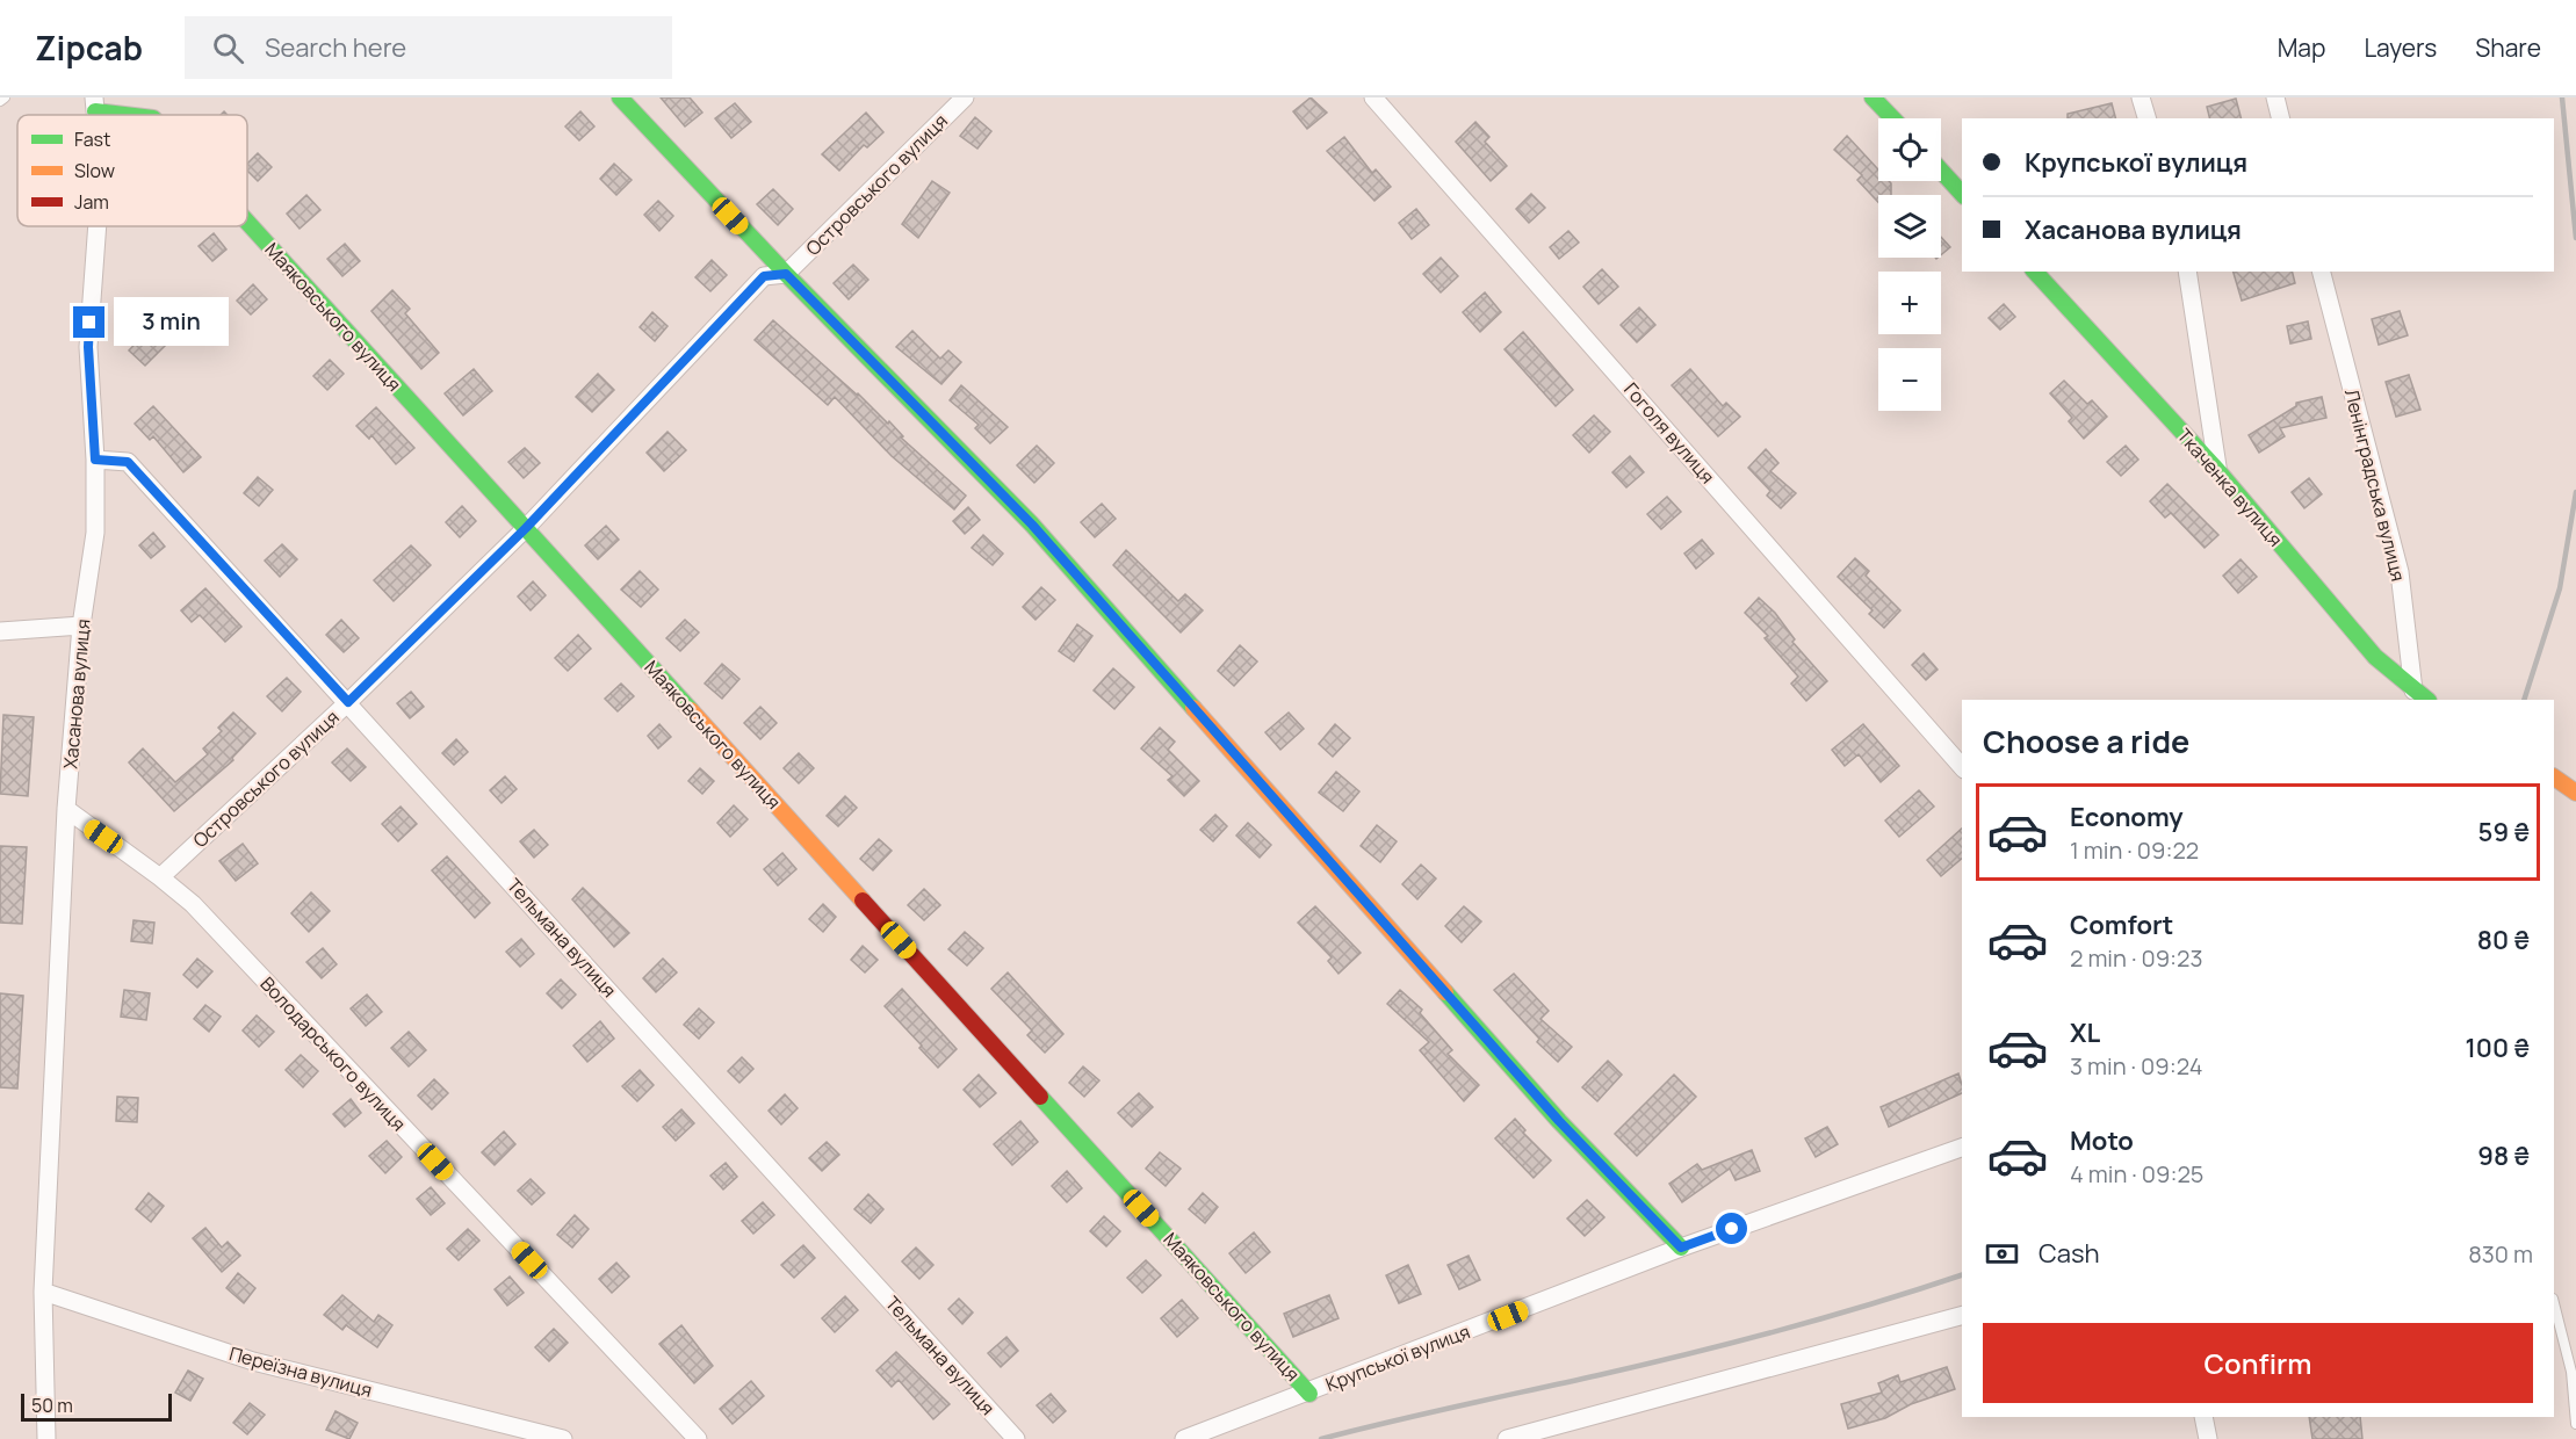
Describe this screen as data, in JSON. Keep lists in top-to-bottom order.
{
  "streets": {
    "street": [
      "Островського вулиця",
      "Маяковського вулиця",
      "Гоголя вулиця",
      "Ленінградська вулиця",
      "Ткаченка вулиця",
      "Хасанова вулиця",
      "Тельмана вулиця",
      "Володарського вулиця",
      "Крупської вулиця",
      "Переїзна вулиця"
    ]
  },
  "crossings": [
    ["Островського вулиця", "Маяковського вулиця"],
    ["Островського вулиця", "Тельмана вулиця"],
    ["Островського вулиця", "Володарського вулиця"],
    ["Маяковського вулиця", "Крупської вулиця"],
    ["Ленінградська вулиця", "Ткаченка вулиця"],
    ["Хасанова вулиця", "Тельмана вулиця"],
    ["Хасанова вулиця", "Володарського вулиця"],
    ["Хасанова вулиця", "Переїзна вулиця"]
  ],
  "legend": ["Fast", "Slow", "Jam"],
  "scale_bar": "50 m",
  "page": {
    "header": "Zipcab",
    "search": "Search here",
    "nav": ["Map", "Layers", "Share"],
    "map_buttons": ["+", "−"],
    "banner": ["Крупської вулиця", "Хасанова вулиця"],
    "bubble": "3 min",
    "heading": "Choose a ride",
    "list": [
      {
        "name": "Economy",
        "note": "1 min · 09:22",
        "value": "59 ₴"
      },
      {
        "name": "Comfort",
        "note": "2 min · 09:23",
        "value": "80 ₴"
      },
      {
        "name": "XL",
        "note": "3 min · 09:24",
        "value": "100 ₴"
      },
      {
        "name": "Moto",
        "note": "4 min · 09:25",
        "value": "98 ₴"
      }
    ],
    "pay": ["Cash", "830 m"],
    "buttons": "Confirm",
    "scale": "50 m"
  }
}
